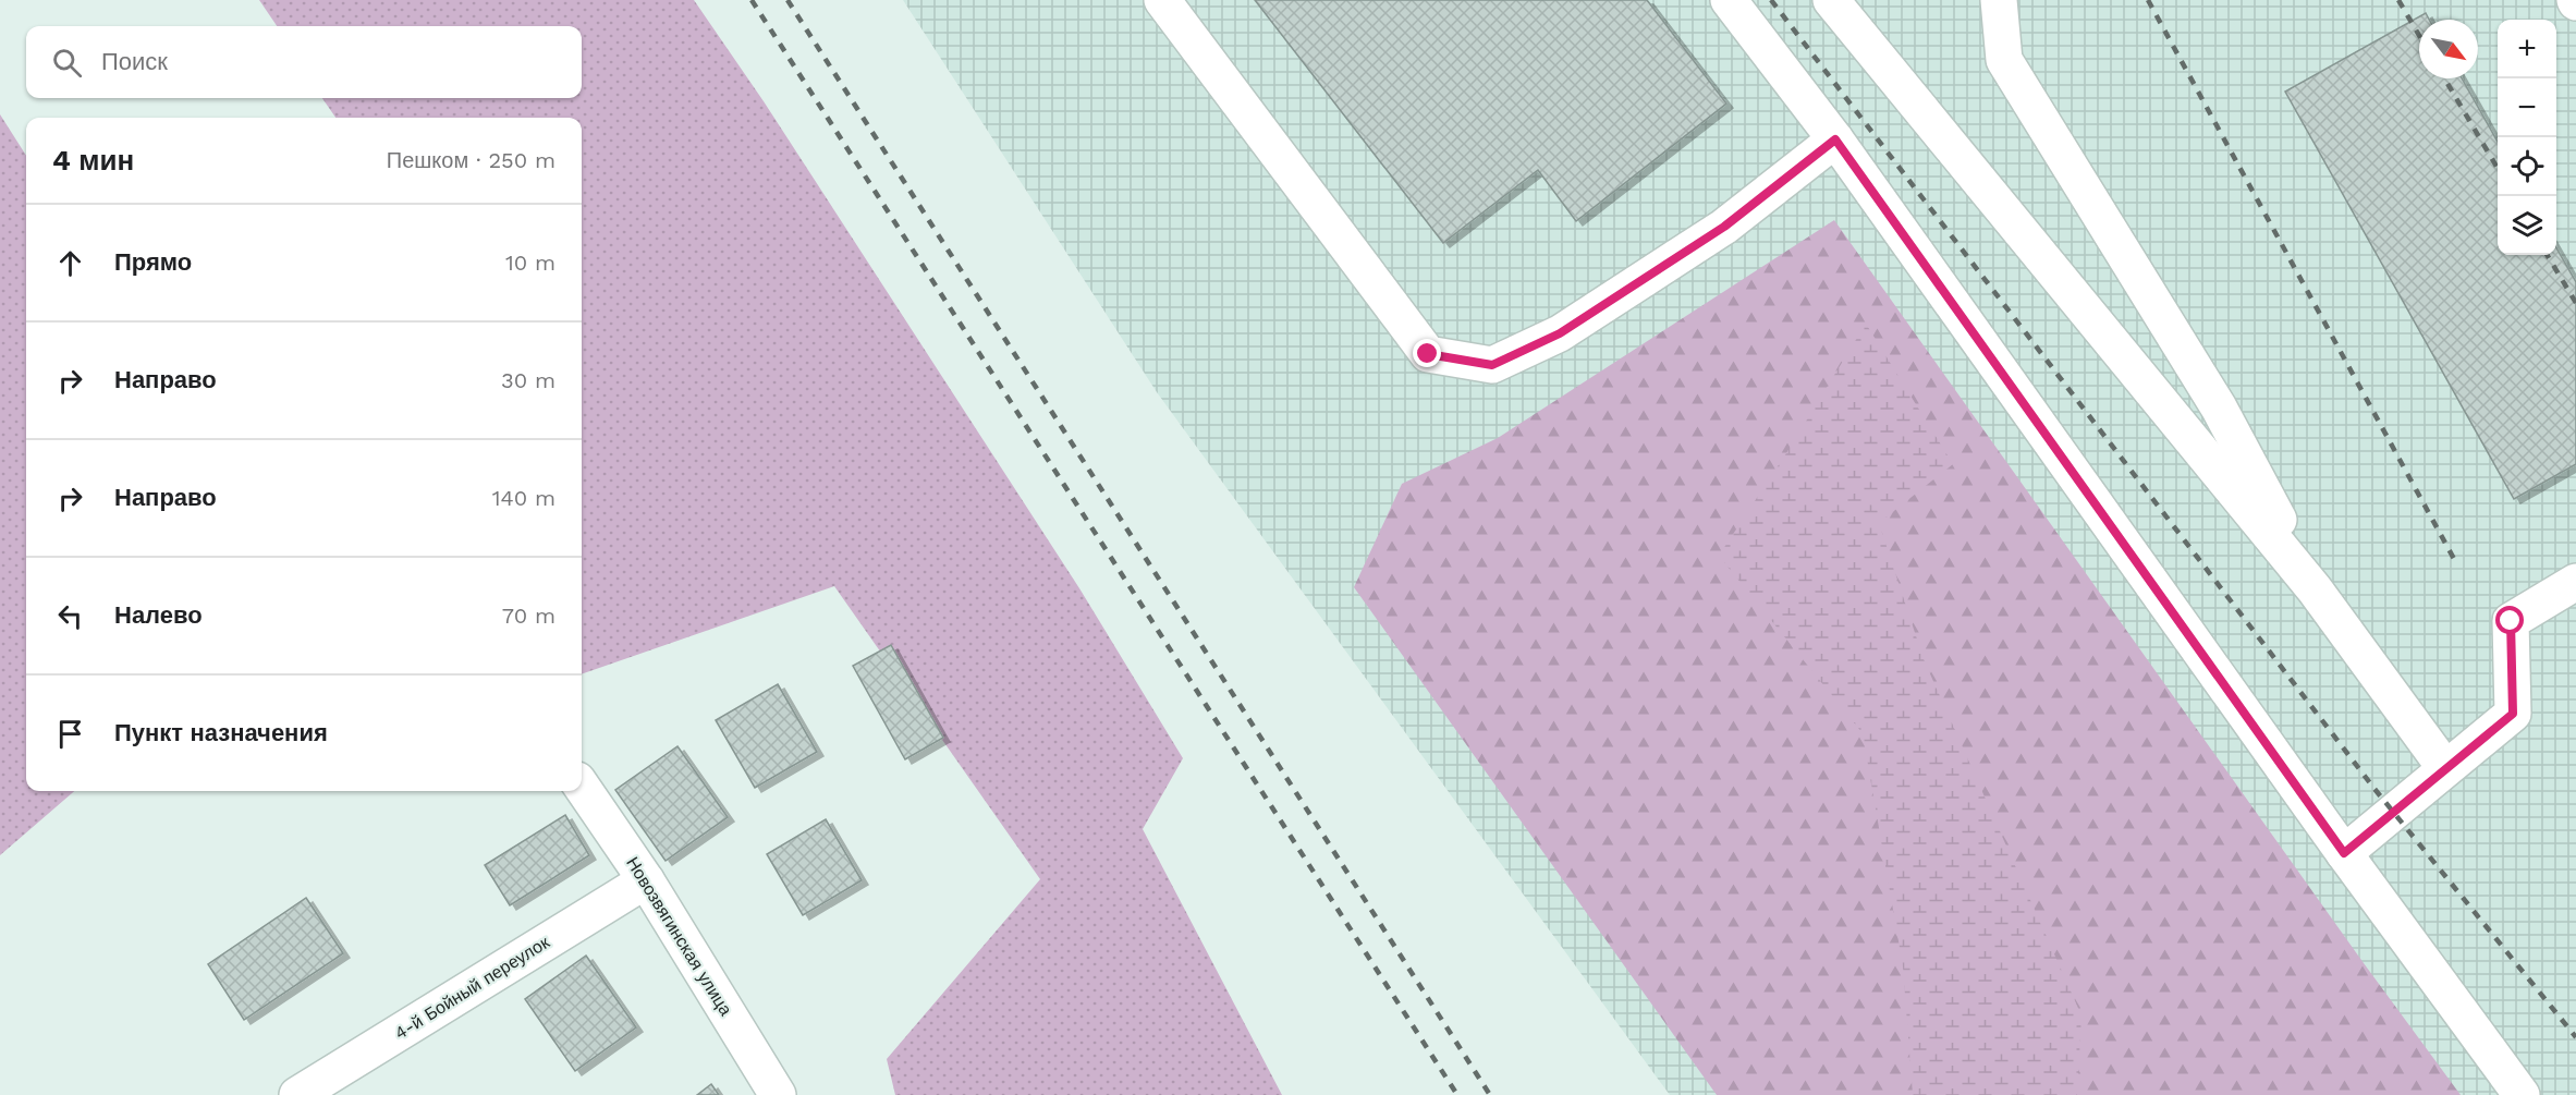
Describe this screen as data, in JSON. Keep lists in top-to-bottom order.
{
  "streets": {
    "street": ["Новозвягинская улица", "4-й Бойный переулок"]
  },
  "crossings": [
    ["Новозвягинская улица", "4-й Бойный переулок"]
  ],
  "north": "bottom right",
  "page": {
    "map_buttons": ["+", "−"],
    "search": "Поиск",
    "heading": ["4 мин", "Пешком · 250 m"],
    "list": [
      ["Прямо", "10 m"],
      ["Направо", "30 m"],
      ["Направо", "140 m"],
      ["Налево", "70 m"],
      "Пункт назначения"
    ]
  }
}
